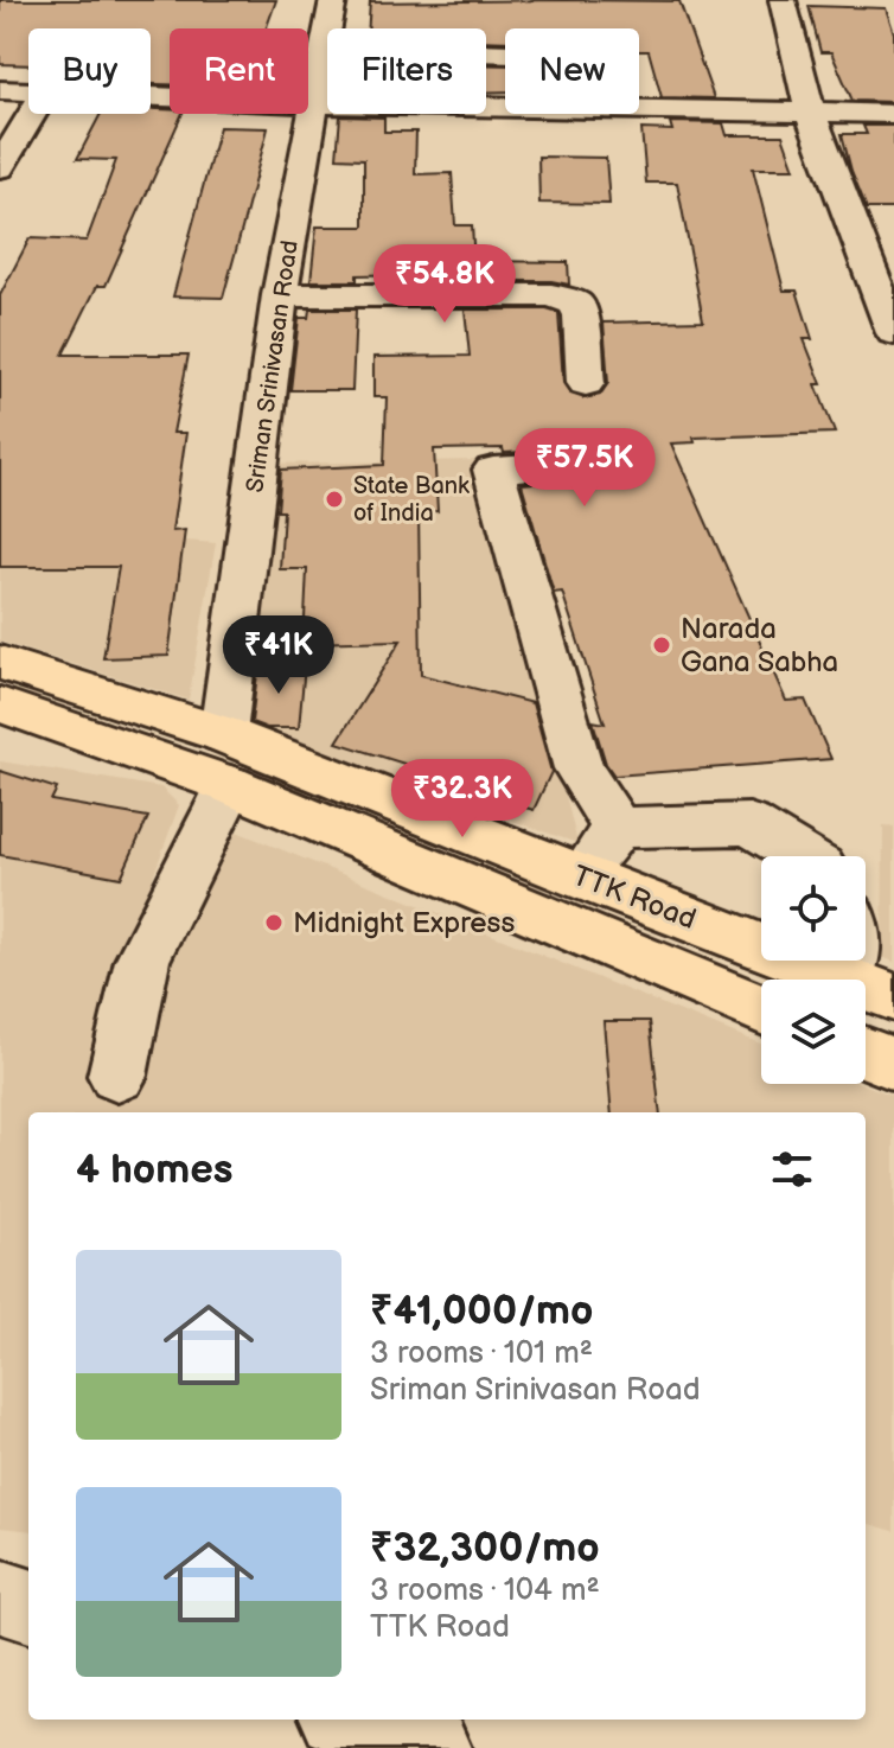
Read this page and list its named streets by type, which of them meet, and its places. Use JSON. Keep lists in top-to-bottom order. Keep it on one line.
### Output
{"streets":{"main road":["TTK Road"],"street":["Sriman Srinivasan Road"]},"crossings":[["Sriman Srinivasan Road","TTK Road"]],"places":["State Bank of India","Narada Gana Sabha","Midnight Express"],"page":{"chip":["Buy","Rent","Filters","New"],"price":["₹54.8K","₹57.5K","₹41K","₹32.3K"],"heading":"4 homes","list":[{"name":"₹41,000/mo","note":"3 rooms · 101 m² · Sriman Srinivasan Road"},{"name":"₹32,300/mo","note":"3 rooms · 104 m² · TTK Road"}]}}
